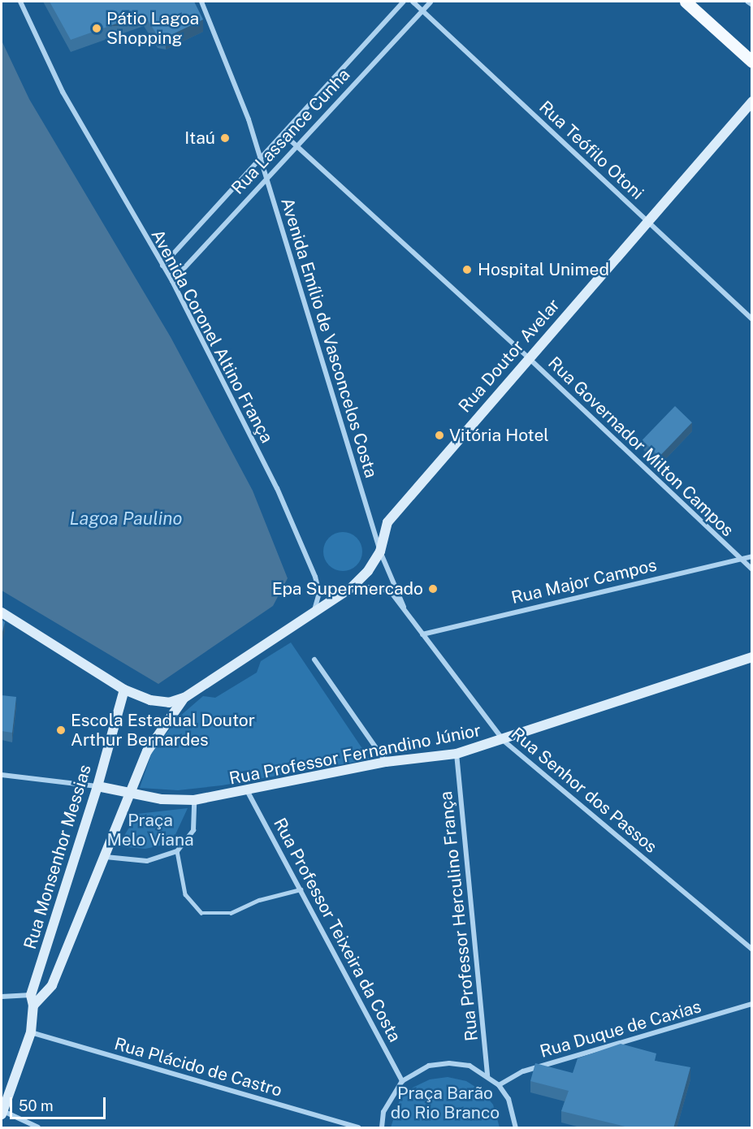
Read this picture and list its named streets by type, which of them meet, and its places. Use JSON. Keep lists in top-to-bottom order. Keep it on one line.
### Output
{"streets":{"main road":["Rua Doutor Avelar","Rua Professor Fernandino Júnior","Rua Monsenhor Messias"],"street":["Rua Lassance Cunha","Rua Teófilo Otoni","Avenida Coronel Altino França","Avenida Emílio de Vasconcelos Costa","Rua Governador Milton Campos","Rua Major Campos","Rua Senhor dos Passos","Rua Professor Herculino França","Rua Professor Teixeira da Costa","Rua Duque de Caxias","Rua Plácido de Castro"]},"crossings":[["Rua Lassance Cunha","Rua Teófilo Otoni"],["Rua Lassance Cunha","Avenida Coronel Altino França"],["Rua Lassance Cunha","Avenida Emílio de Vasconcelos Costa"],["Rua Lassance Cunha","Rua Governador Milton Campos"],["Rua Teófilo Otoni","Rua Doutor Avelar"],["Avenida Emílio de Vasconcelos Costa","Rua Doutor Avelar"],["Avenida Emílio de Vasconcelos Costa","Rua Senhor dos Passos"],["Rua Doutor Avelar","Rua Governador Milton Campos"],["Rua Doutor Avelar","Rua Senhor dos Passos"],["Rua Governador Milton Campos","Rua Major Campos"],["Rua Major Campos","Rua Senhor dos Passos"],["Rua Professor Fernandino Júnior","Rua Senhor dos Passos"],["Rua Professor Fernandino Júnior","Rua Monsenhor Messias"],["Rua Professor Fernandino Júnior","Rua Professor Herculino França"],["Rua Professor Fernandino Júnior","Rua Professor Teixeira da Costa"]],"water":["Lagoa Paulino"],"parks":["Praça Melo Viana","Praça Barão do Rio Branco"],"places":["Pátio Lagoa Shopping","Itaú","Hospital Unimed","Vitória Hotel","Epa Supermercado","Escola Estadual Doutor Arthur Bernardes"],"scale_bar":"50 m"}
